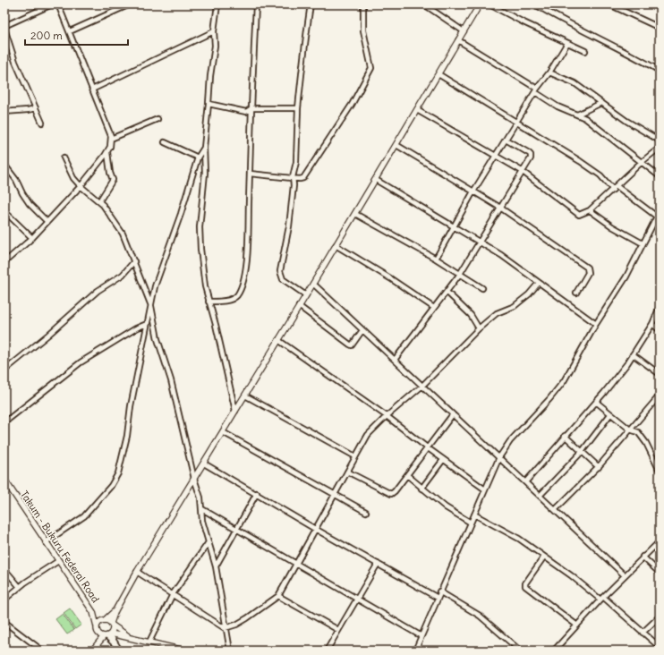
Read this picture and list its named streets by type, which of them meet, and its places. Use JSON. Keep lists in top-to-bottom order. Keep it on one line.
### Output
{"streets":{"main road":["Takum - Bukuru Federal Road"]},"scale_bar":"200 m"}
